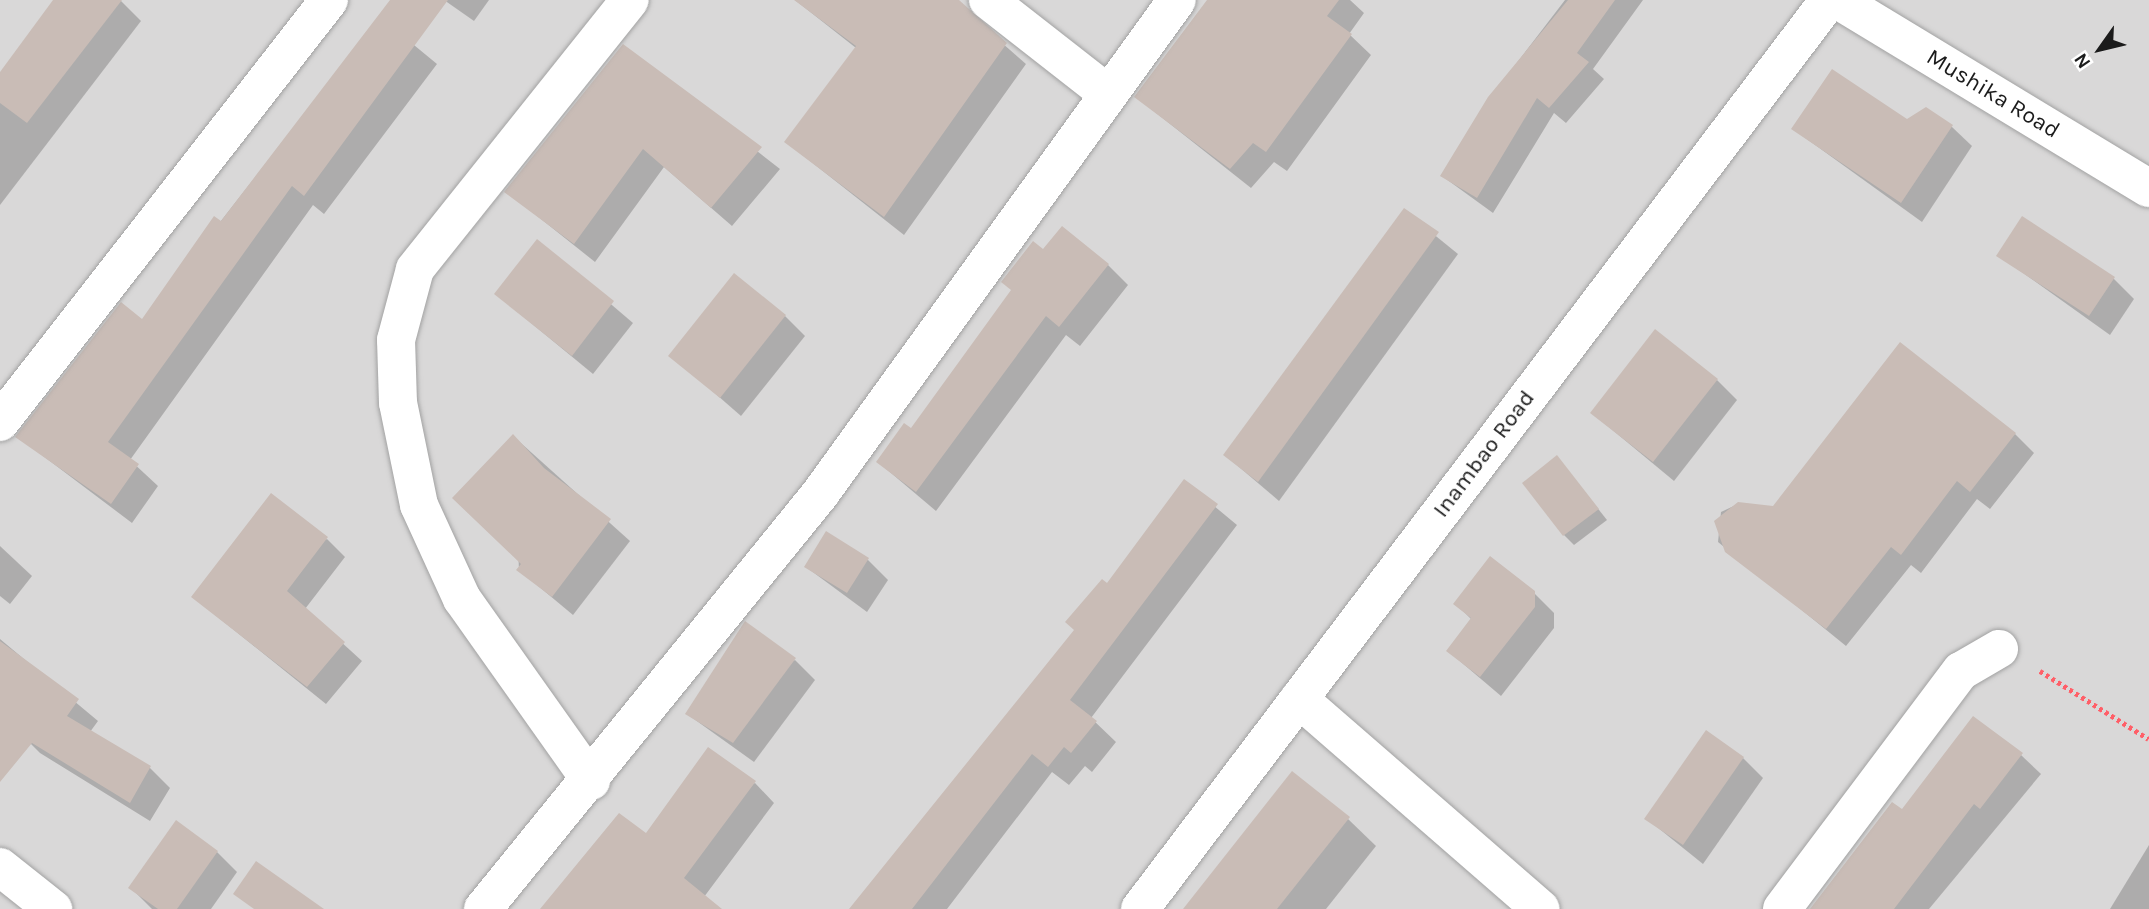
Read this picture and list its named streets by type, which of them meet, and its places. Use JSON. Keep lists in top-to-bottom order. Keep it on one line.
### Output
{"streets":{"street":["Mushika Road","Inambao Road"]},"north":"bottom left"}
